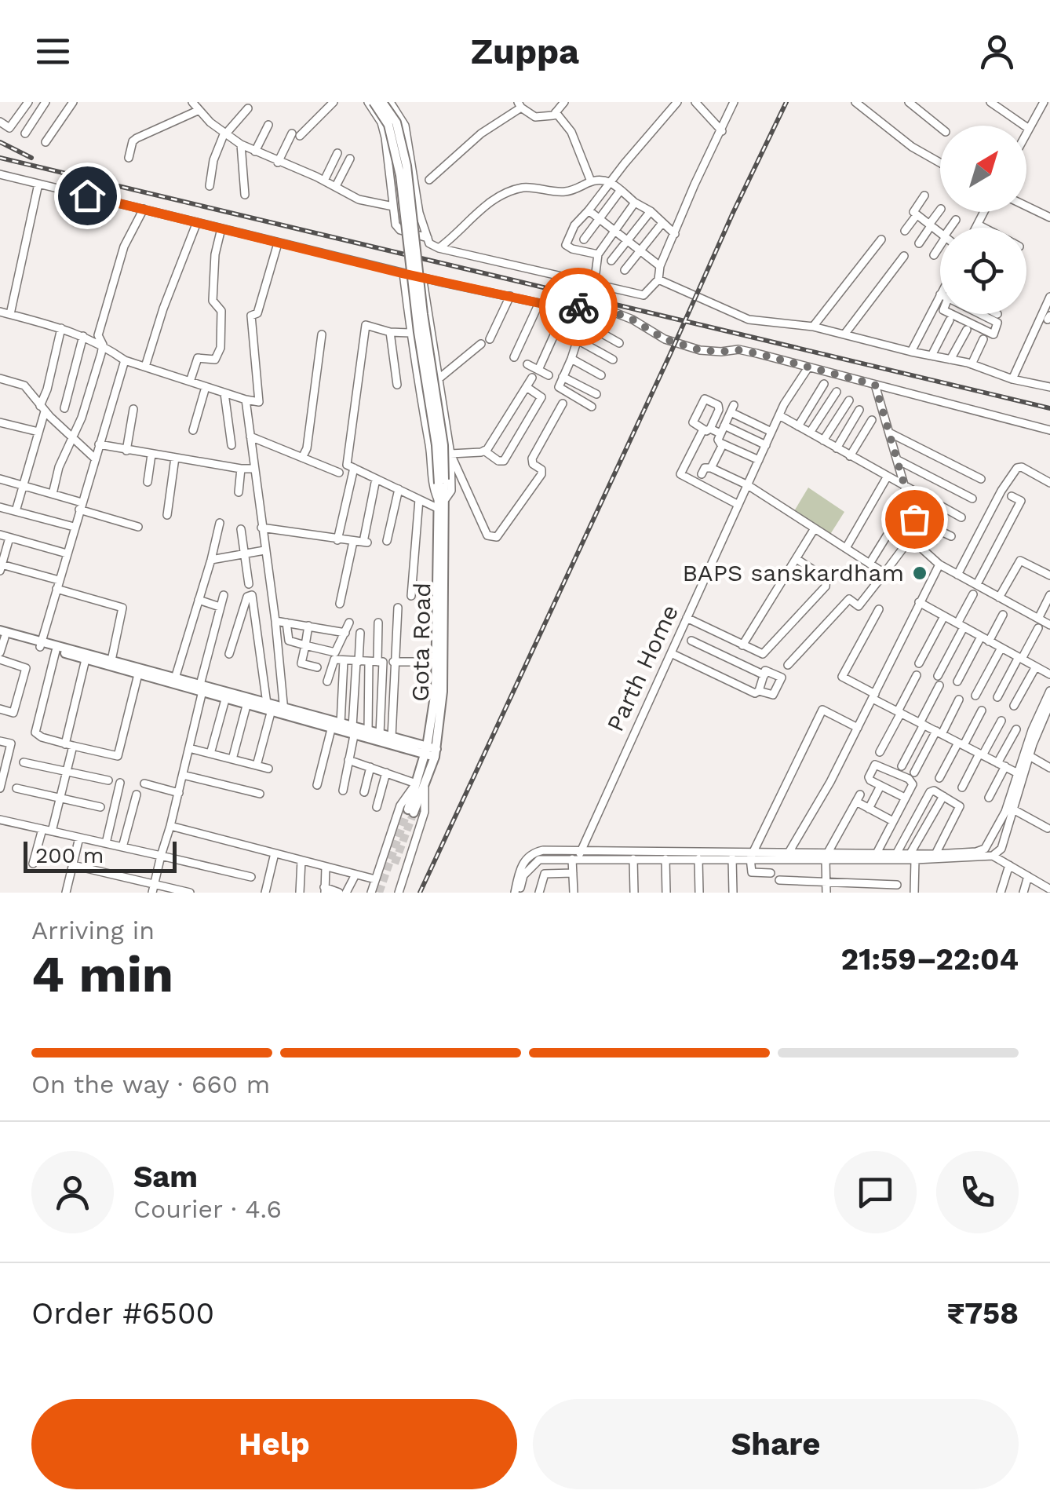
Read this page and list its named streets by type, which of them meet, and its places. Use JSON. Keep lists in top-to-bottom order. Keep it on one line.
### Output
{"streets":{"main road":["Gota Road"],"street":["Parth Home"]},"places":["BAPS sanskardham"],"scale_bar":"200 m","north":"top right","page":{"header":"Zuppa","scale":"200 m","heading":["4 min","Arriving in","21:59–22:04"],"panel":["Sam","Courier · 4.6","Order #6500","₹758"],"bar":"On the way · 660 m","buttons":["Help","Share"]}}
